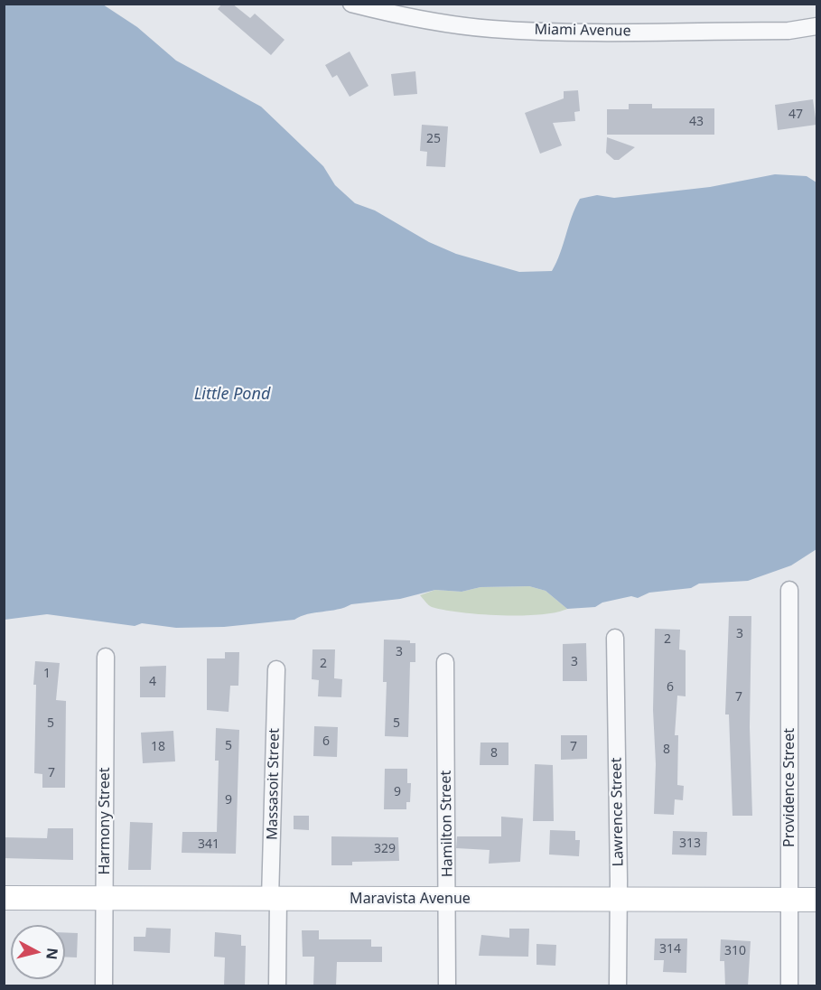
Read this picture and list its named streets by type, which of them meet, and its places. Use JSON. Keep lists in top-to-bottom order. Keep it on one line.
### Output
{"streets":{"main road":["Maravista Avenue"],"street":["Miami Avenue","Massasoit Street","Providence Street","Lawrence Street","Harmony Street","Hamilton Street"]},"crossings":[["Massasoit Street","Maravista Avenue"],["Providence Street","Maravista Avenue"],["Lawrence Street","Maravista Avenue"],["Harmony Street","Maravista Avenue"],["Hamilton Street","Maravista Avenue"]],"water":["Little Pond"],"house_numbers":["47","43","25","3","2","3","3","2","1","4","6","7","5","5","6","5","18","7","8","8","7","9","9","313","341","329","314","310"],"north":"right"}
